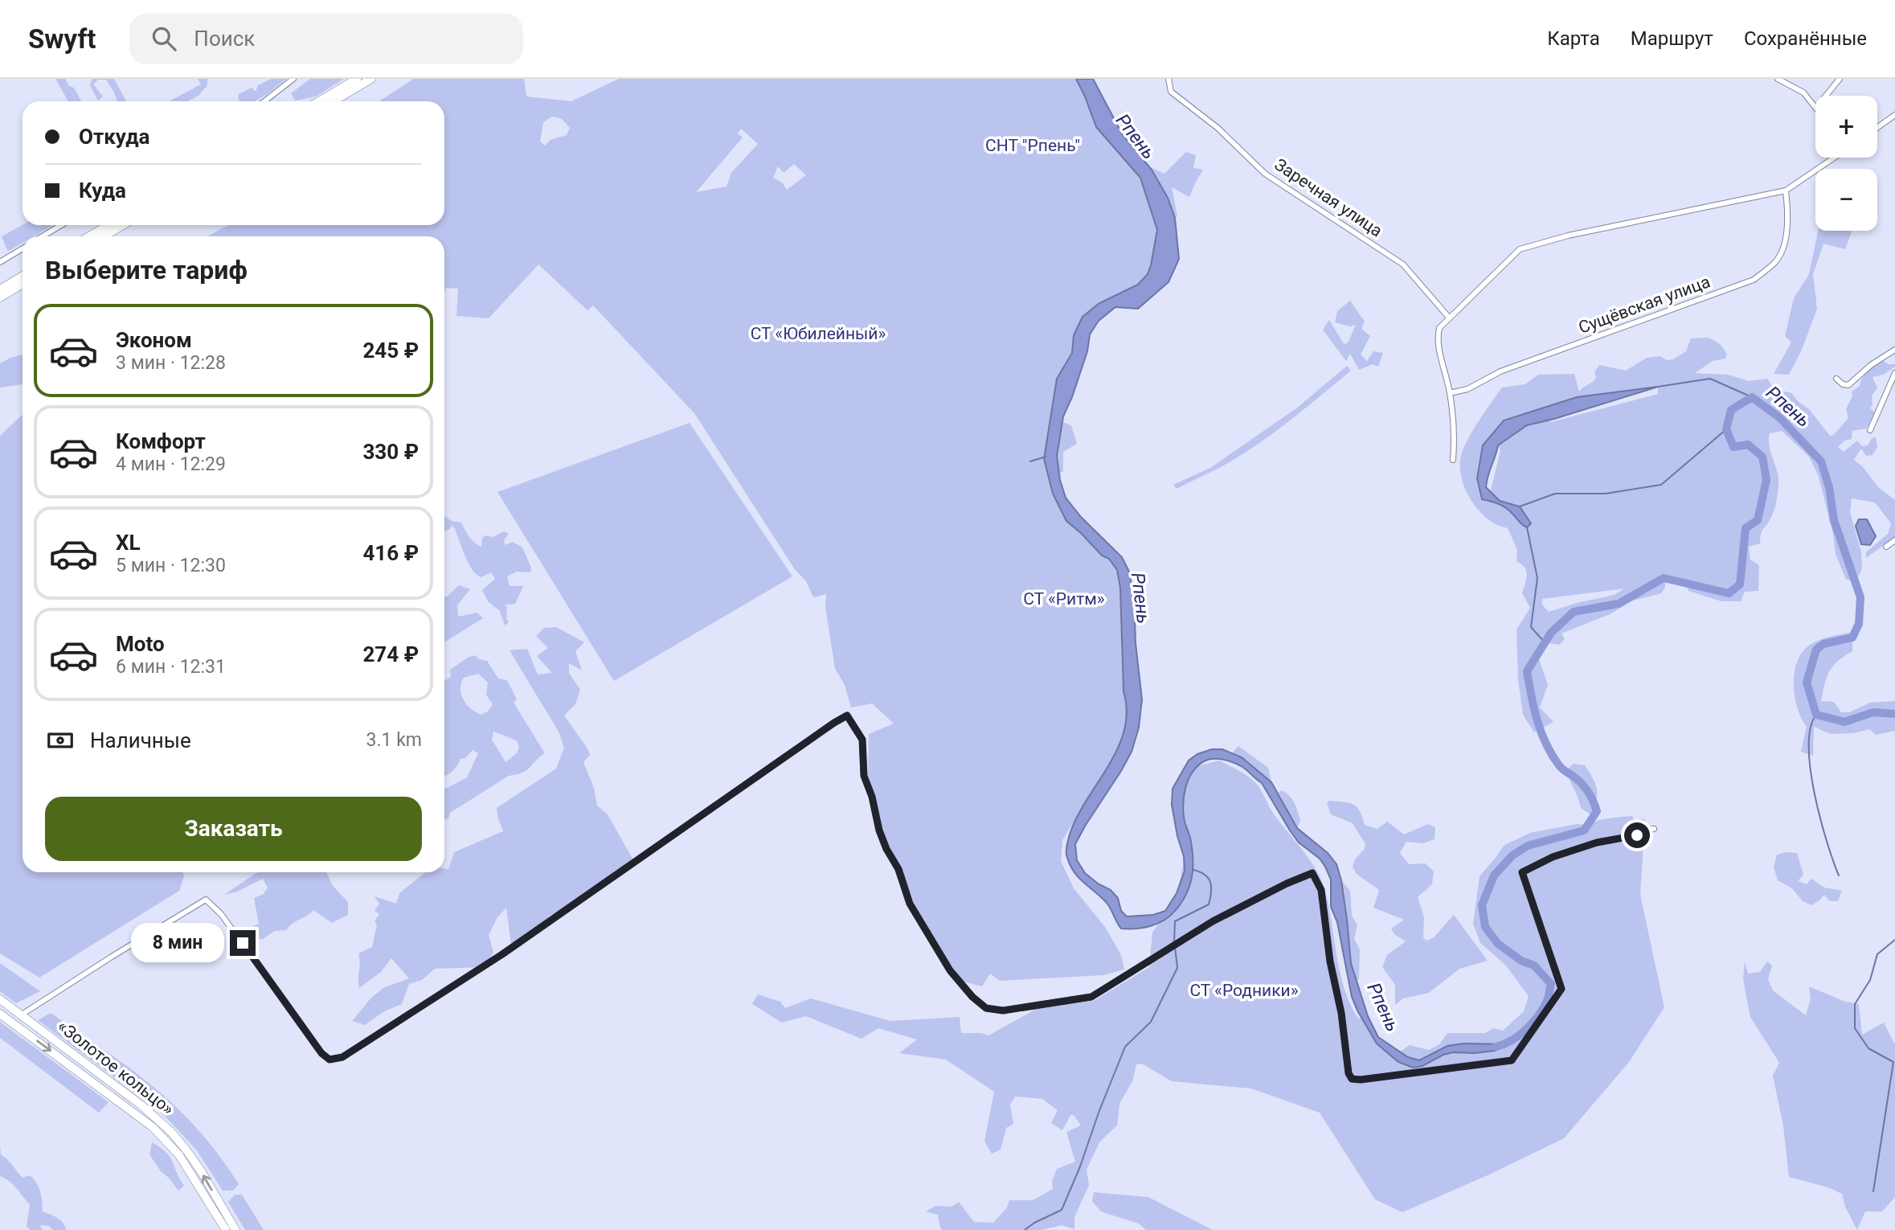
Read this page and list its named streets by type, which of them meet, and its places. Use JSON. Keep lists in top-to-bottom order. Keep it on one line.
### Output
{"streets":{"highway":["«Золотое кольцо»"],"street":["Заречная улица","Сущёвская улица"]},"water":["Рпень"],"parks":["СНТ \"Рпень\"","СТ «Юбилейный»","СТ «Ритм»","СТ «Родники»"],"page":{"header":"Swyft","search":"Поиск","nav":["Карта","Маршрут","Сохранённые"],"map_buttons":["+","−"],"banner":["Откуда","Куда"],"heading":"Выберите тариф","list":[{"name":"Эконом","note":"3 мин · 12:28","value":"245 ₽"},{"name":"Комфорт","note":"4 мин · 12:29","value":"330 ₽"},{"name":"XL","note":"5 мин · 12:30","value":"416 ₽"},{"name":"Moto","note":"6 мин · 12:31","value":"274 ₽"}],"pay":["Наличные","3.1 km"],"buttons":"Заказать","bubble":"8 мин"}}
